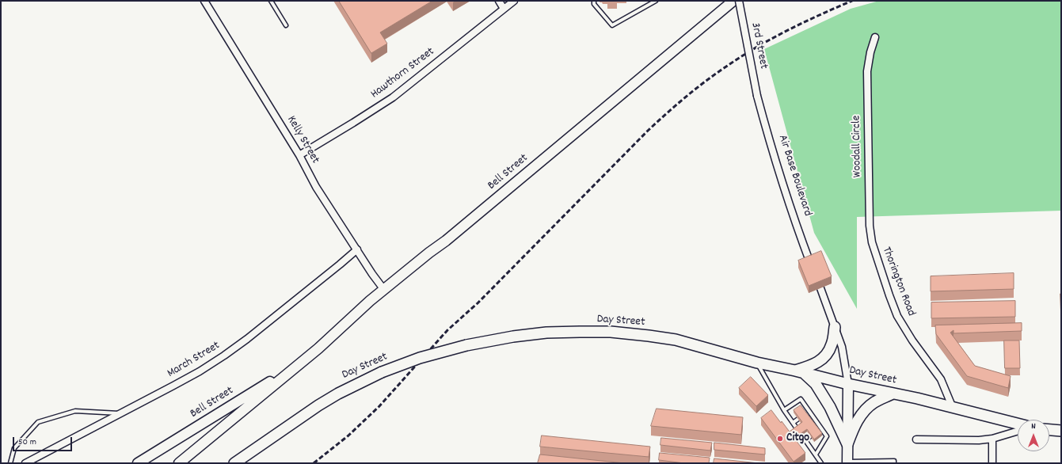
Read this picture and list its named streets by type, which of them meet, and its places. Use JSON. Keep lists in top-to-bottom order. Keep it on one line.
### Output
{"streets":{"main road":["Bell Street","Day Street"],"street":["3rd Street","Hawthorn Street","Kelly Street","Woodall Circle","Air Base Boulevard","Thorington Road","March Street"]},"crossings":[["3rd Street","Air Base Boulevard"],["Hawthorn Street","Kelly Street"],["Kelly Street","Bell Street"],["Kelly Street","March Street"],["Woodall Circle","Thorington Road"],["Thorington Road","Day Street"]],"places":["Citgo"],"scale_bar":"50 m","north":"top"}
